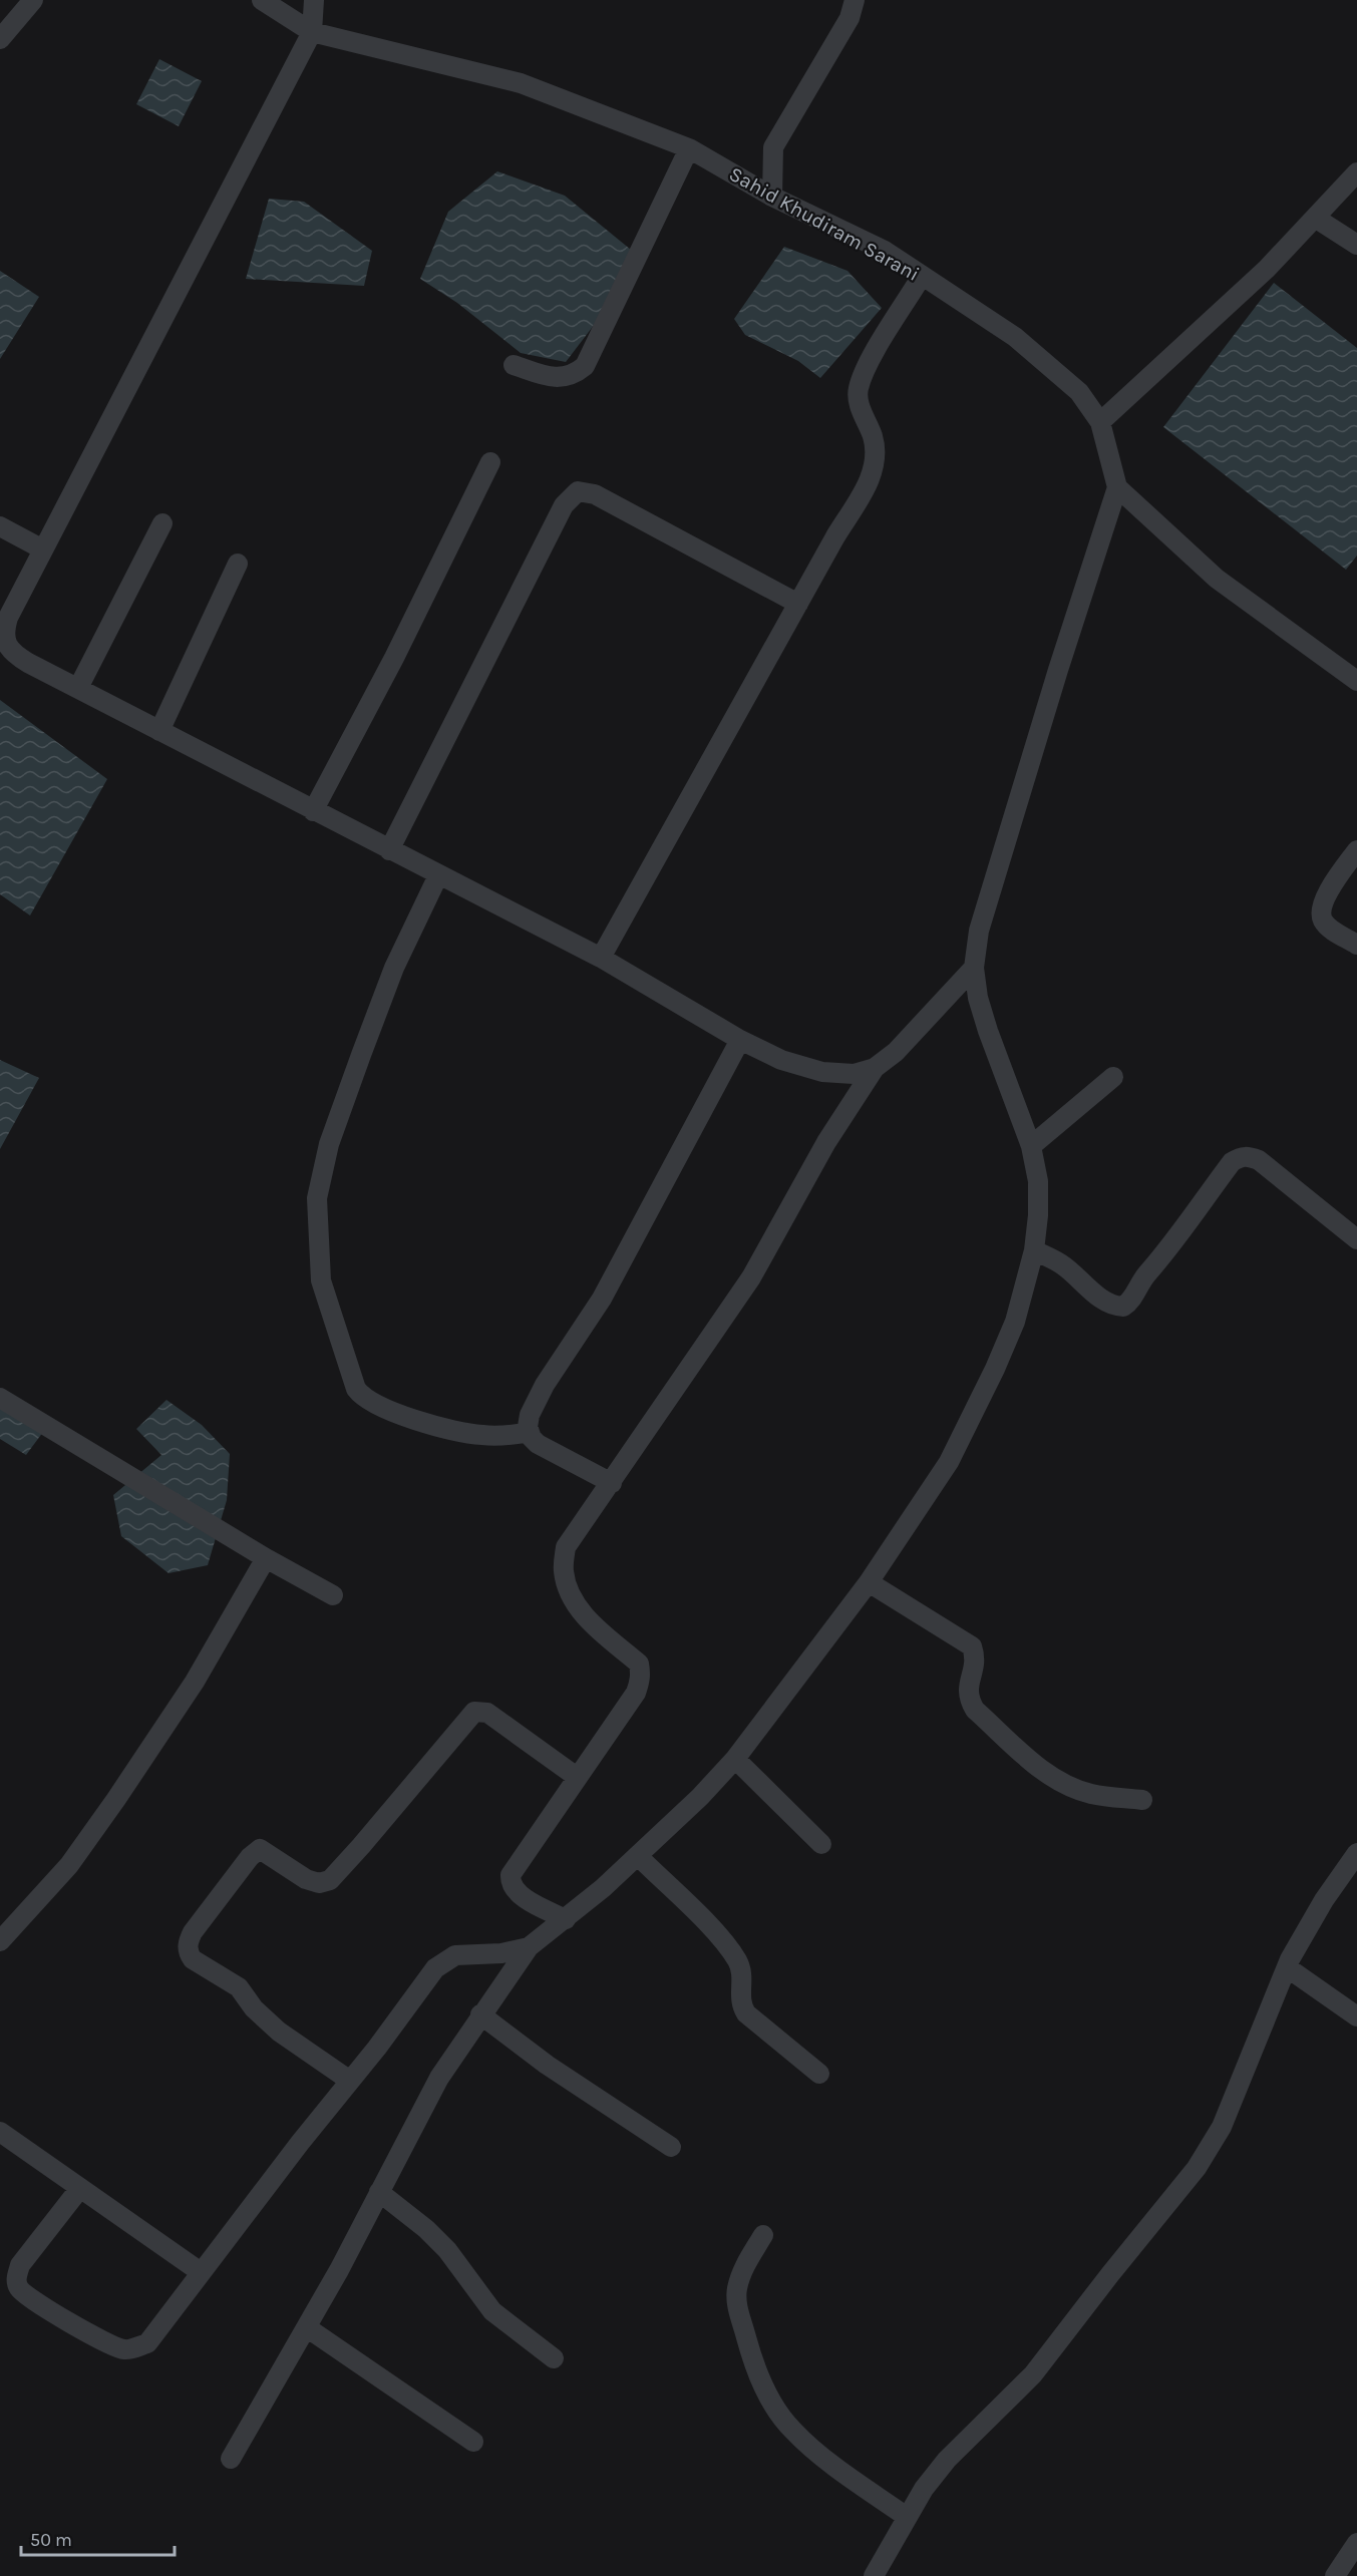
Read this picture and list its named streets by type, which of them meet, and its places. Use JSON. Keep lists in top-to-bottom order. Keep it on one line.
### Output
{"streets":{"street":["Sahid Khudiram Sarani"]},"scale_bar":"50 m"}
